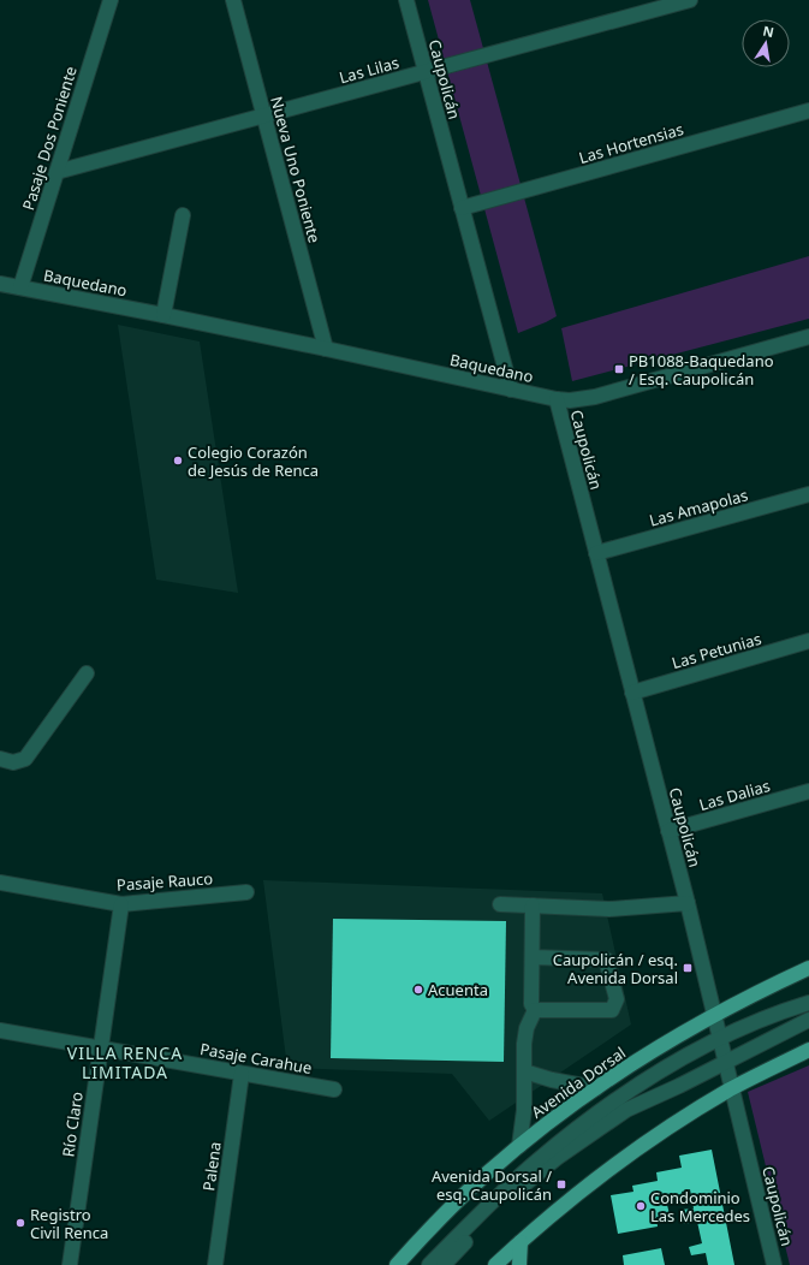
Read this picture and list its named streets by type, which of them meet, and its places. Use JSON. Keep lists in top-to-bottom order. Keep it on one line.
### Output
{"streets":{"main road":["Avenida Dorsal"],"street":["Las Lilas","Caupolicán","Pasaje Dos Poniente","Las Hortensias","Nueva Uno Poniente","Baquedano","Las Amapolas","Las Petunias","Las Dalias","Pasaje Rauco","Pasaje Carahue","Río Claro","Palena"]},"crossings":[["Las Lilas","Caupolicán"],["Las Lilas","Pasaje Dos Poniente"],["Las Lilas","Nueva Uno Poniente"],["Caupolicán","Las Hortensias"],["Caupolicán","Baquedano"],["Caupolicán","Las Amapolas"],["Caupolicán","Las Petunias"],["Caupolicán","Las Dalias"],["Caupolicán","Avenida Dorsal"],["Pasaje Dos Poniente","Baquedano"],["Nueva Uno Poniente","Baquedano"],["Pasaje Rauco","Río Claro"],["Pasaje Carahue","Río Claro"],["Pasaje Carahue","Palena"]],"districts":["VILLA RENCA LIMITADA"],"places":{"transit":["PB1088-Baquedano / Esq. Caupolicán","Caupolicán / esq. Avenida Dorsal","Avenida Dorsal / esq. Caupolicán"],"other":["Colegio Corazón de Jesús de Renca","Acuenta","Condominio Las Mercedes","Registro Civil Renca"]},"north":"top"}
